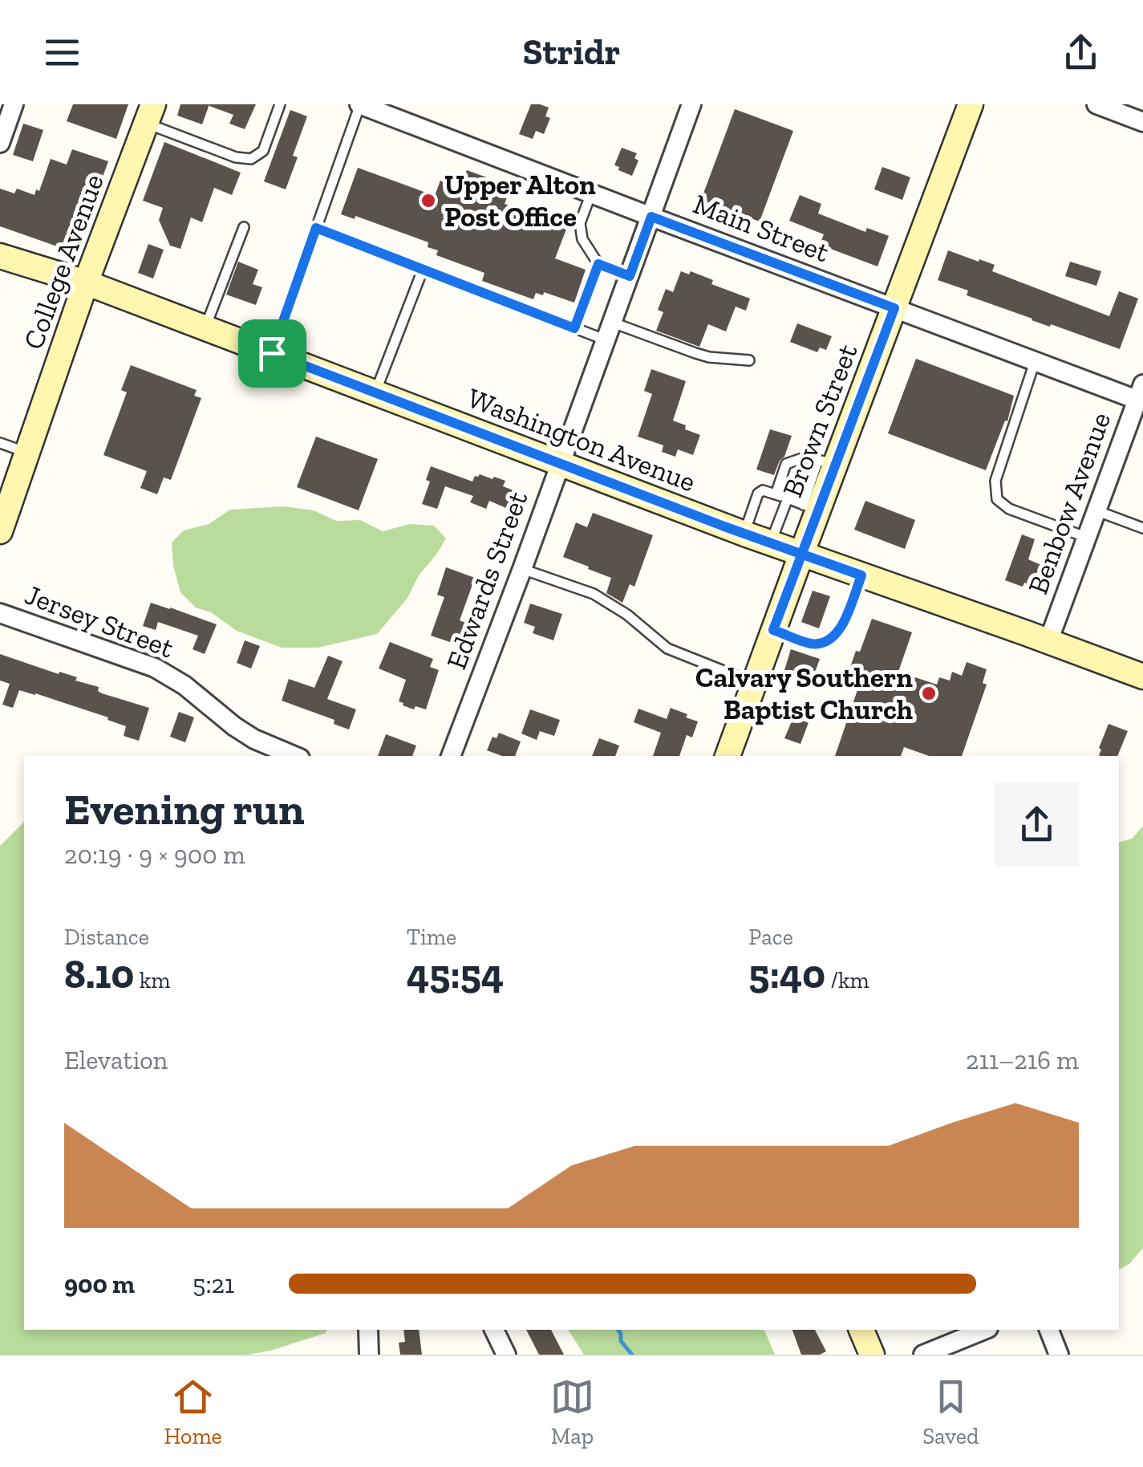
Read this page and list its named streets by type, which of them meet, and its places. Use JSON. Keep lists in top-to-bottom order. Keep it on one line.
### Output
{"streets":{"main road":["College Avenue","Brown Street","Washington Avenue"],"street":["Main Street","Benbow Avenue","Edwards Street","Jersey Street"]},"crossings":[["Main Street","Brown Street"],["Main Street","Benbow Avenue"],["Main Street","Edwards Street"],["College Avenue","Washington Avenue"],["Brown Street","Washington Avenue"],["Washington Avenue","Benbow Avenue"],["Washington Avenue","Edwards Street"]],"places":["Upper Alton Post Office","Calvary Southern Baptist Church"],"page":{"header":"Stridr","heading":["Evening run","20:19 · 9 × 900 m"],"stats":[["Distance","8.10 km"],["Time","45:54"],["Pace","5:40 /km"]],"chart":["Elevation","211–216 m"],"list":[{"name":"900 m","note":"5:21"}],"tabs":["Home","Map","Saved"]}}
